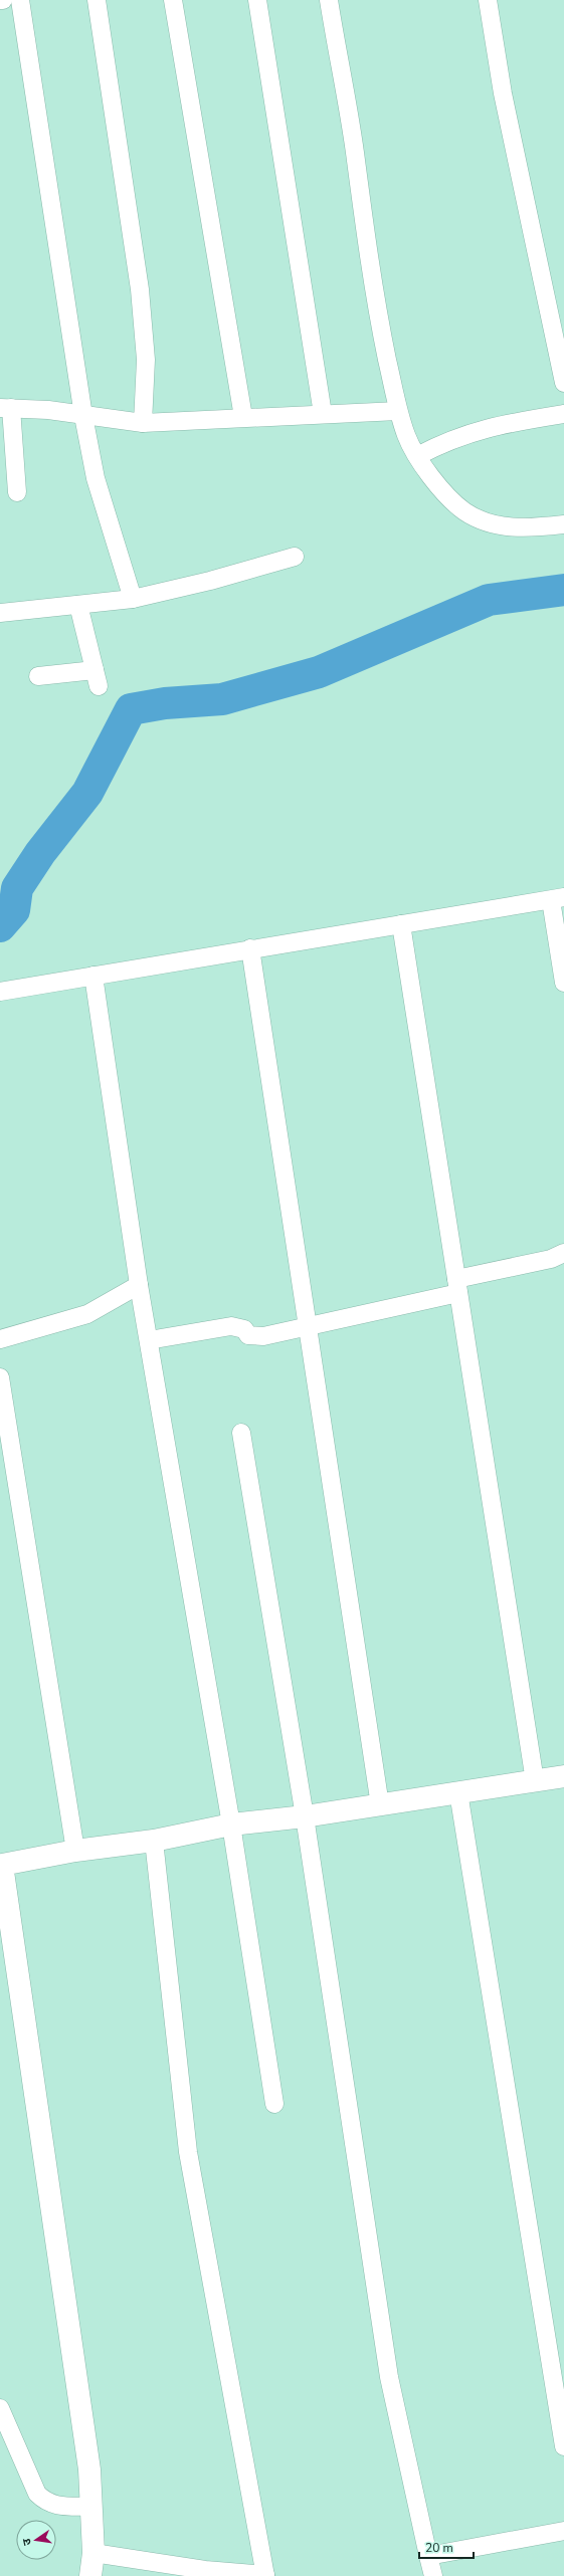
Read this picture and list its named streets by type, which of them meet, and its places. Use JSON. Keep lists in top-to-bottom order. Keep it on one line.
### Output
{"scale_bar":"20 m","north":"left"}
